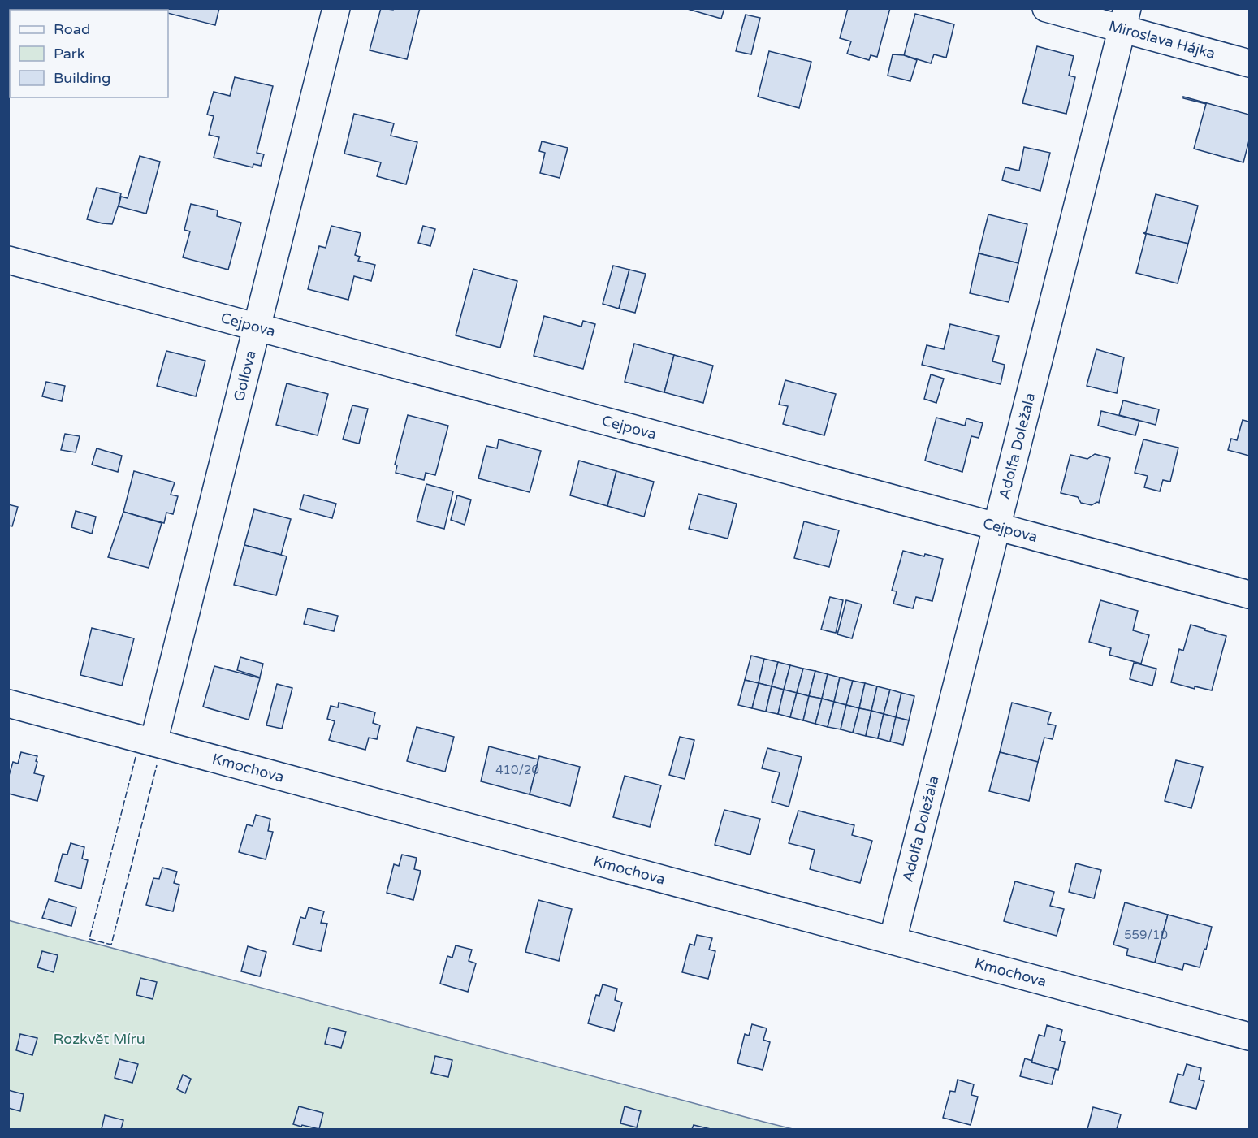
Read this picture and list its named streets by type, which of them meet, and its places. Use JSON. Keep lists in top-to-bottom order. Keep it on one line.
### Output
{"streets":{"street":["Miroslava Hájka","Cejpova","Gollova","Adolfa Doležala","Kmochova"]},"crossings":[["Miroslava Hájka","Adolfa Doležala"],["Cejpova","Gollova"],["Cejpova","Adolfa Doležala"],["Gollova","Kmochova"],["Adolfa Doležala","Kmochova"]],"parks":["Rozkvět Míru"],"house_numbers":["410/20","559/10"],"legend":["Road","Park","Building"]}
